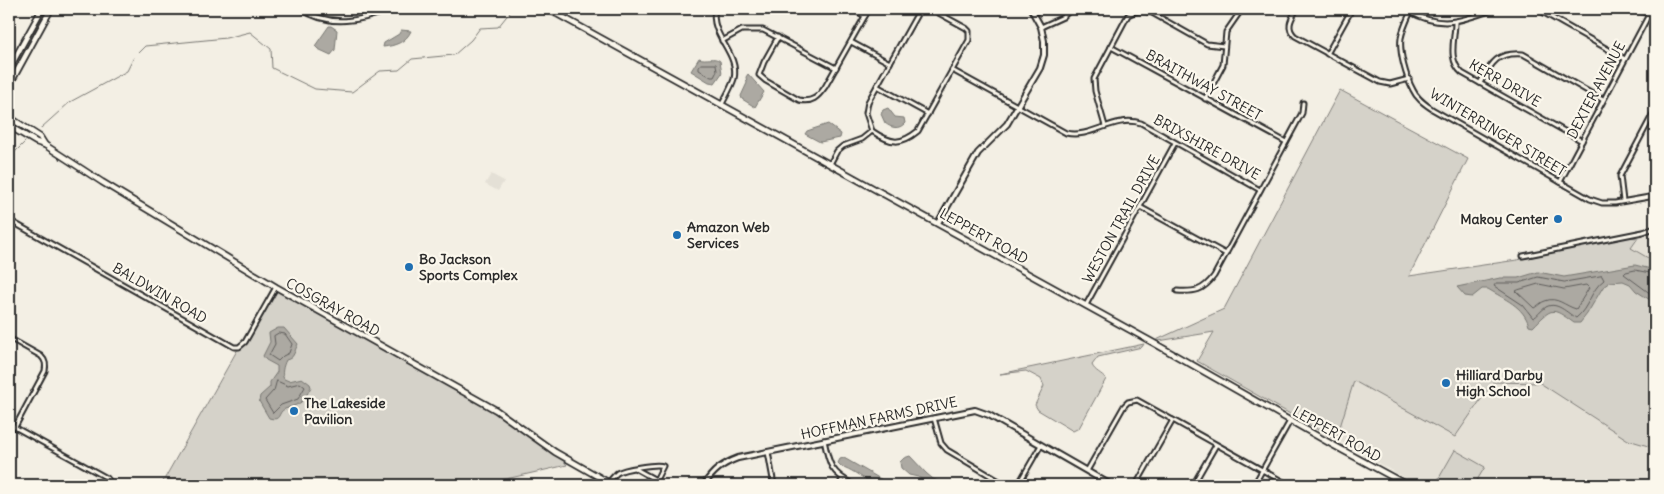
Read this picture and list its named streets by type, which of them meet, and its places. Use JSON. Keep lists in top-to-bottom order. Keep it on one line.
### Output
{"streets":{"main road":["LEPPERT ROAD","COSGRAY ROAD"],"street":["KERR DRIVE","BRAITHWAY STREET","DEXTER AVENUE","WINTERRINGER STREET","BRIXSHIRE DRIVE","WESTON TRAIL DRIVE","BALDWIN ROAD","HOFFMAN FARMS DRIVE"]},"crossings":[["KERR DRIVE","DEXTER AVENUE"],["DEXTER AVENUE","WINTERRINGER STREET"],["BRIXSHIRE DRIVE","WESTON TRAIL DRIVE"],["WESTON TRAIL DRIVE","LEPPERT ROAD"],["BALDWIN ROAD","COSGRAY ROAD"]],"places":["Makoy Center","Amazon Web Services","Bo Jackson Sports Complex","Hilliard Darby High School","The Lakeside Pavilion"]}
